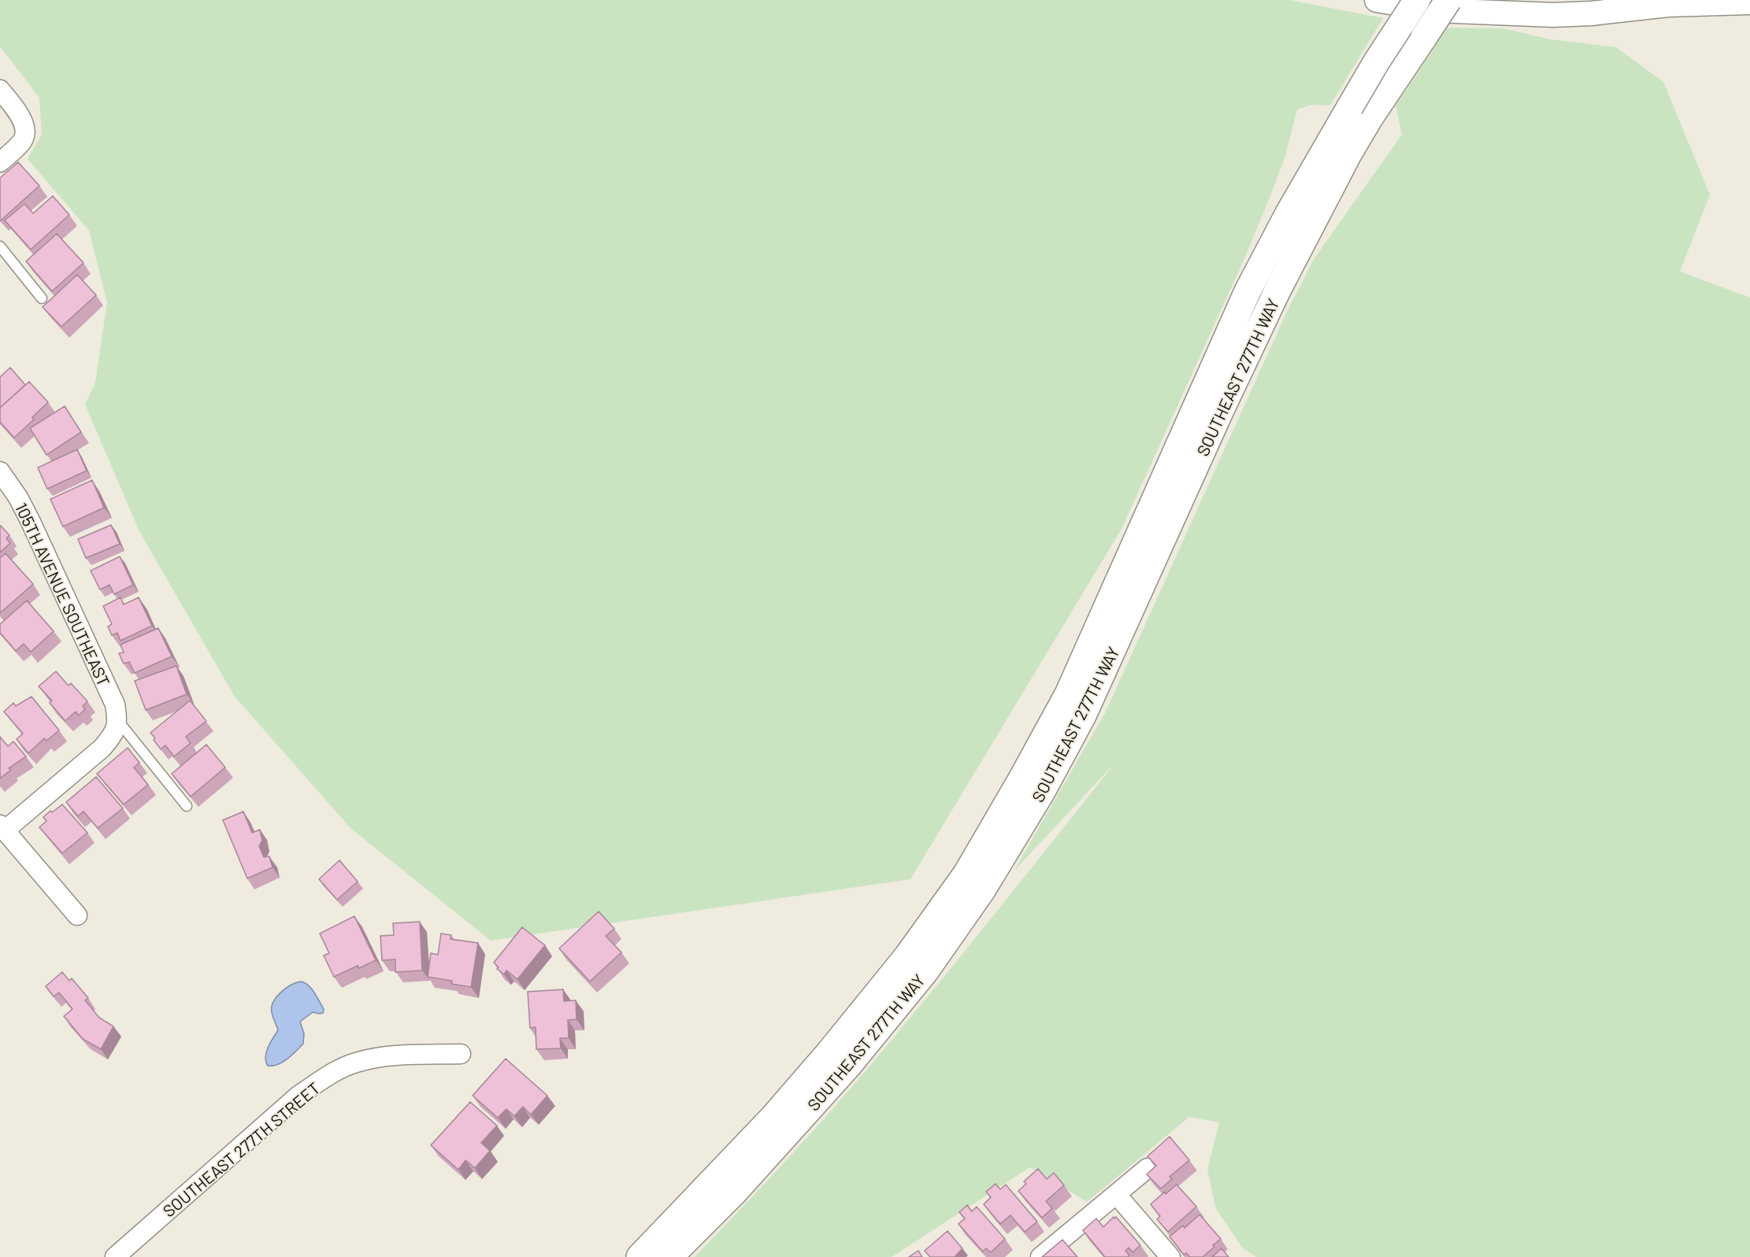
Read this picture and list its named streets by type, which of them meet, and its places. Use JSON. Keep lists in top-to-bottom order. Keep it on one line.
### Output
{"streets":{"main road":["SOUTHEAST 277TH WAY"],"street":["105TH AVENUE SOUTHEAST","SOUTHEAST 277TH STREET"]}}
